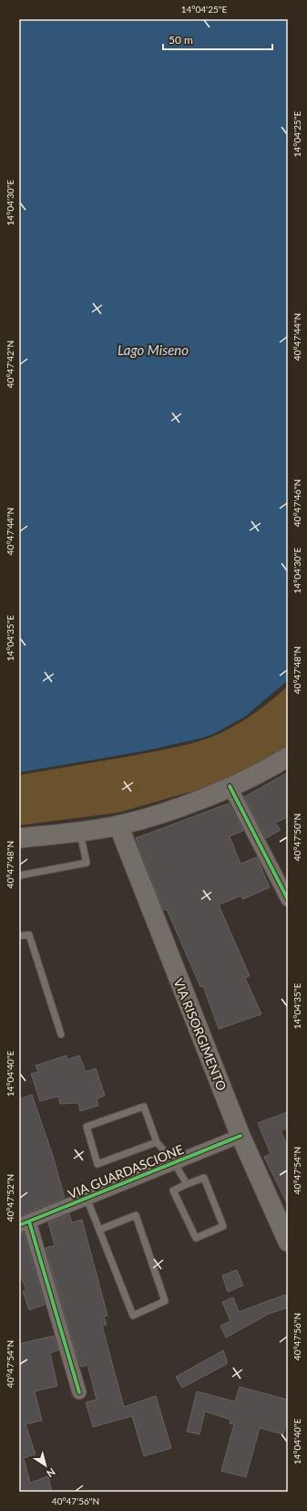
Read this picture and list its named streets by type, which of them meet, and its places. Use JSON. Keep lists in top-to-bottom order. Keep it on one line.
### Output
{"streets":{"main road":["VIA RISORGIMENTO"],"street":["VIA GUARDASCIONE"]},"crossings":[["VIA RISORGIMENTO","VIA GUARDASCIONE"]],"water":["Lago Miseno"],"scale_bar":"50 m","north":"bottom right","coordinates":["14°04'25\"E","14°04'30\"E","40°47'44\"N","40°47'42\"N","40°47'46\"N","14°04'35\"E","40°47'48\"N","40°47'50\"N","14°04'40\"E","40°47'54\"N","40°47'52\"N","40°47'56\"N"]}
